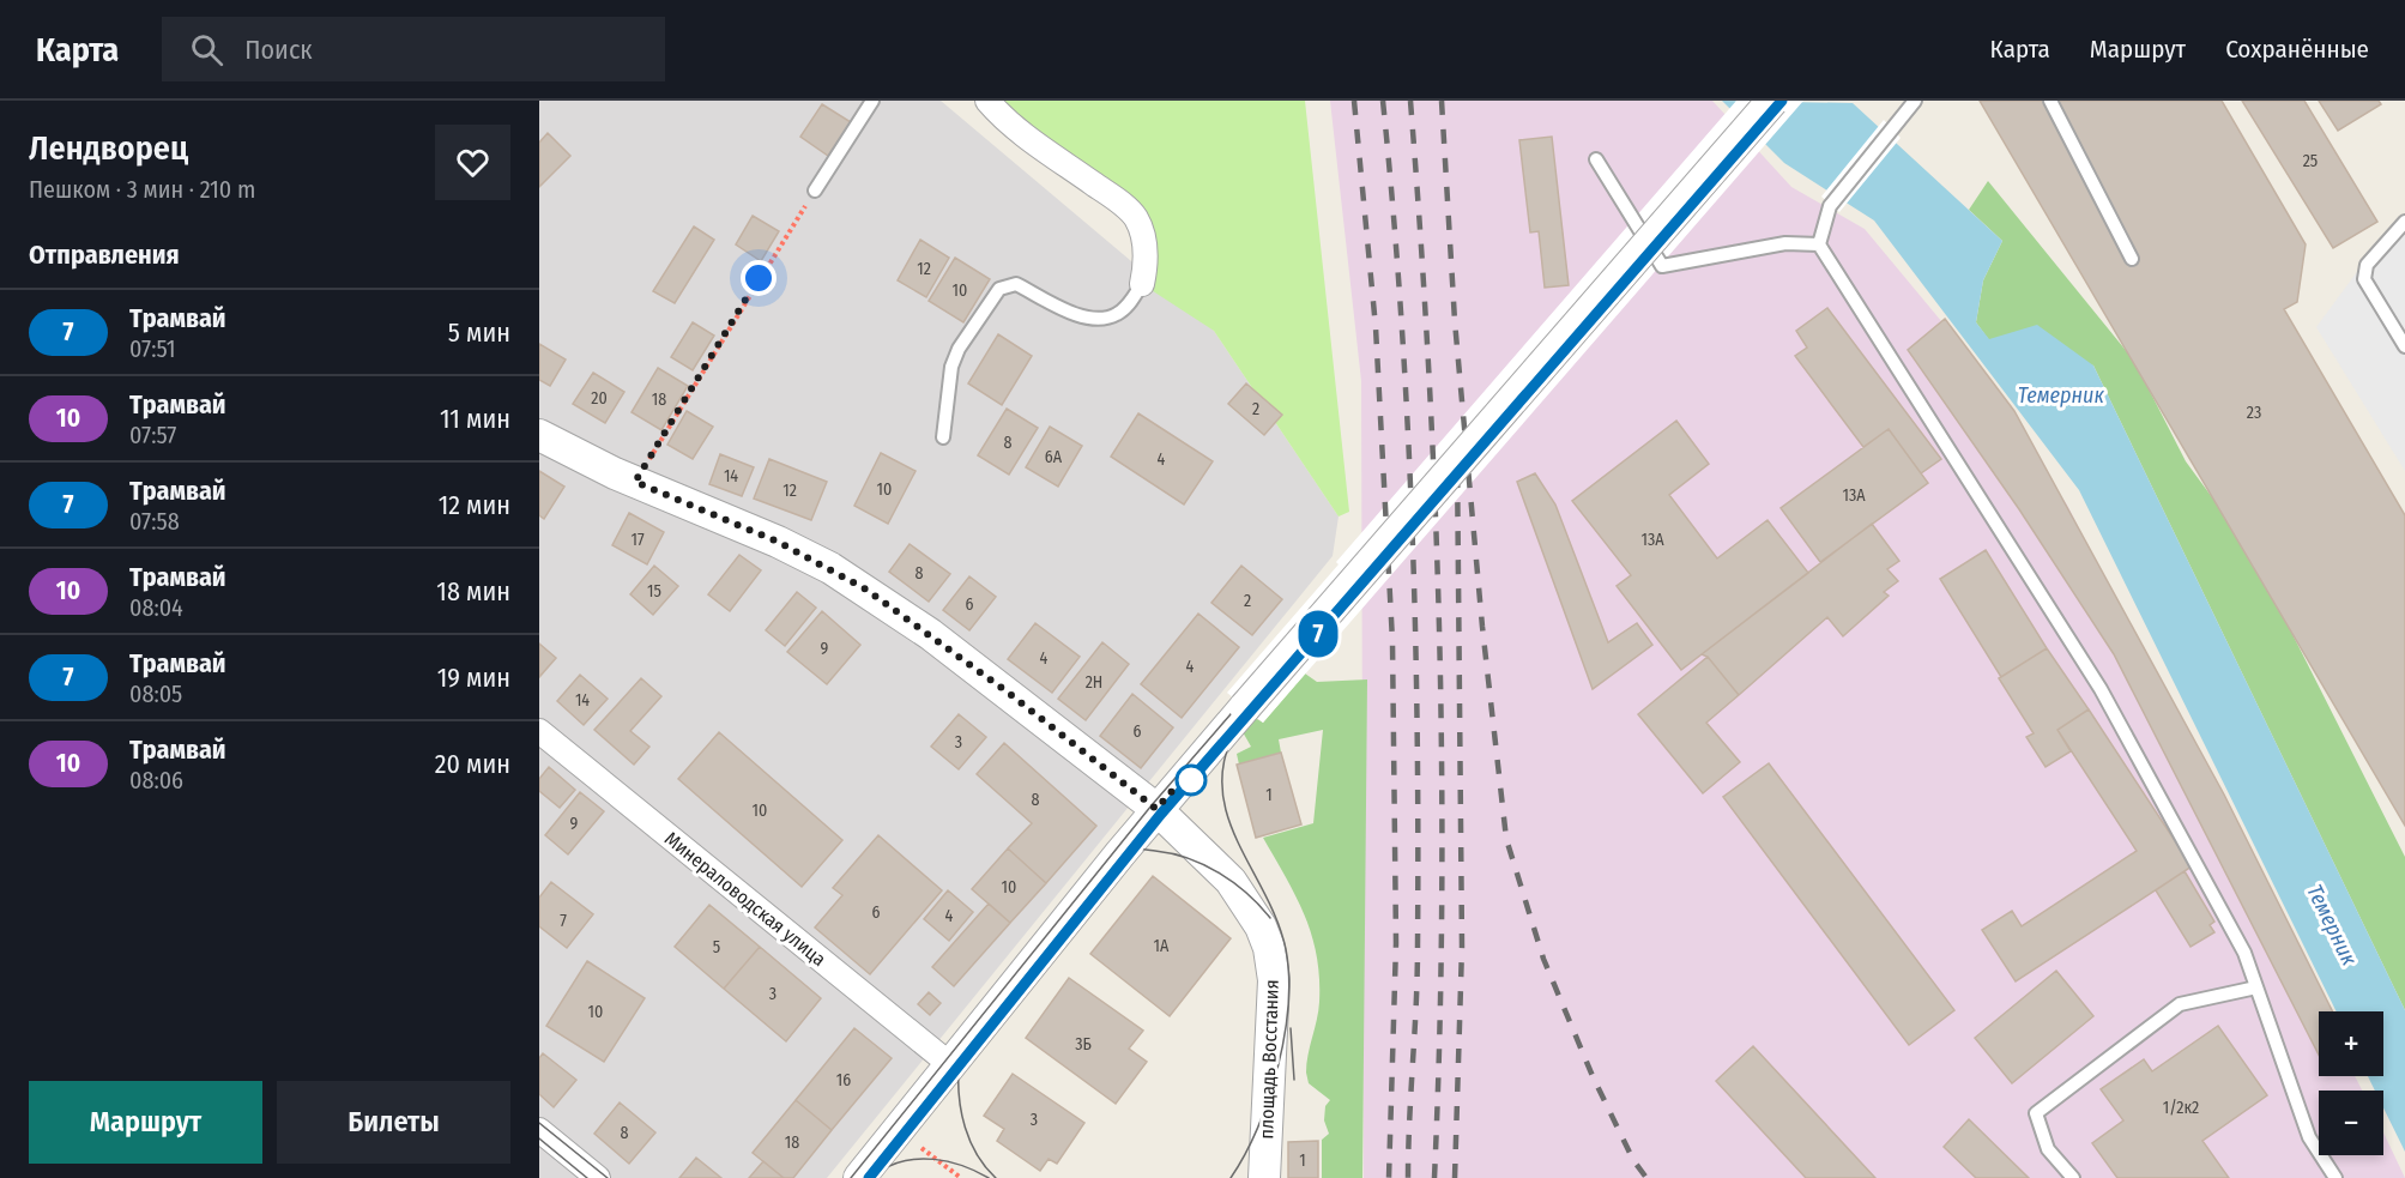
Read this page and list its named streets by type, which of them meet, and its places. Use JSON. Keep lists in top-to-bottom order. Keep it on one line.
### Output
{"streets":{"street":["Минераловодская улица","площадь Восстания"]},"water":["Темерник"],"lines":["tram line 7"],"house_numbers":["25","12","10","20","18","2","23","8","6А","4","14","10","12","13А","17","13А","8","15","2","6","9","4","4","2Н","14","6","3","1","8","10","9","10","6","4","7","1А","5","3","10","3Б","16","1/2к2","3","8","18","1"],"page":{"header":"Карта","search":"Поиск","nav":["Карта","Маршрут","Сохранённые"],"heading":[["Лендворец","Пешком · 3 мин · 210 m"],"Отправления"],"on_map":"7","list":[{"mark":"7","name":"Трамвай","note":"07:51","value":"5 мин"},{"mark":"10","name":"Трамвай","note":"07:57","value":"11 мин"},{"mark":"7","name":"Трамвай","note":"07:58","value":"12 мин"},{"mark":"10","name":"Трамвай","note":"08:04","value":"18 мин"},{"mark":"7","name":"Трамвай","note":"08:05","value":"19 мин"},{"mark":"10","name":"Трамвай","note":"08:06","value":"20 мин"}],"map_buttons":["+","−"],"buttons":["Маршрут","Билеты"]}}
